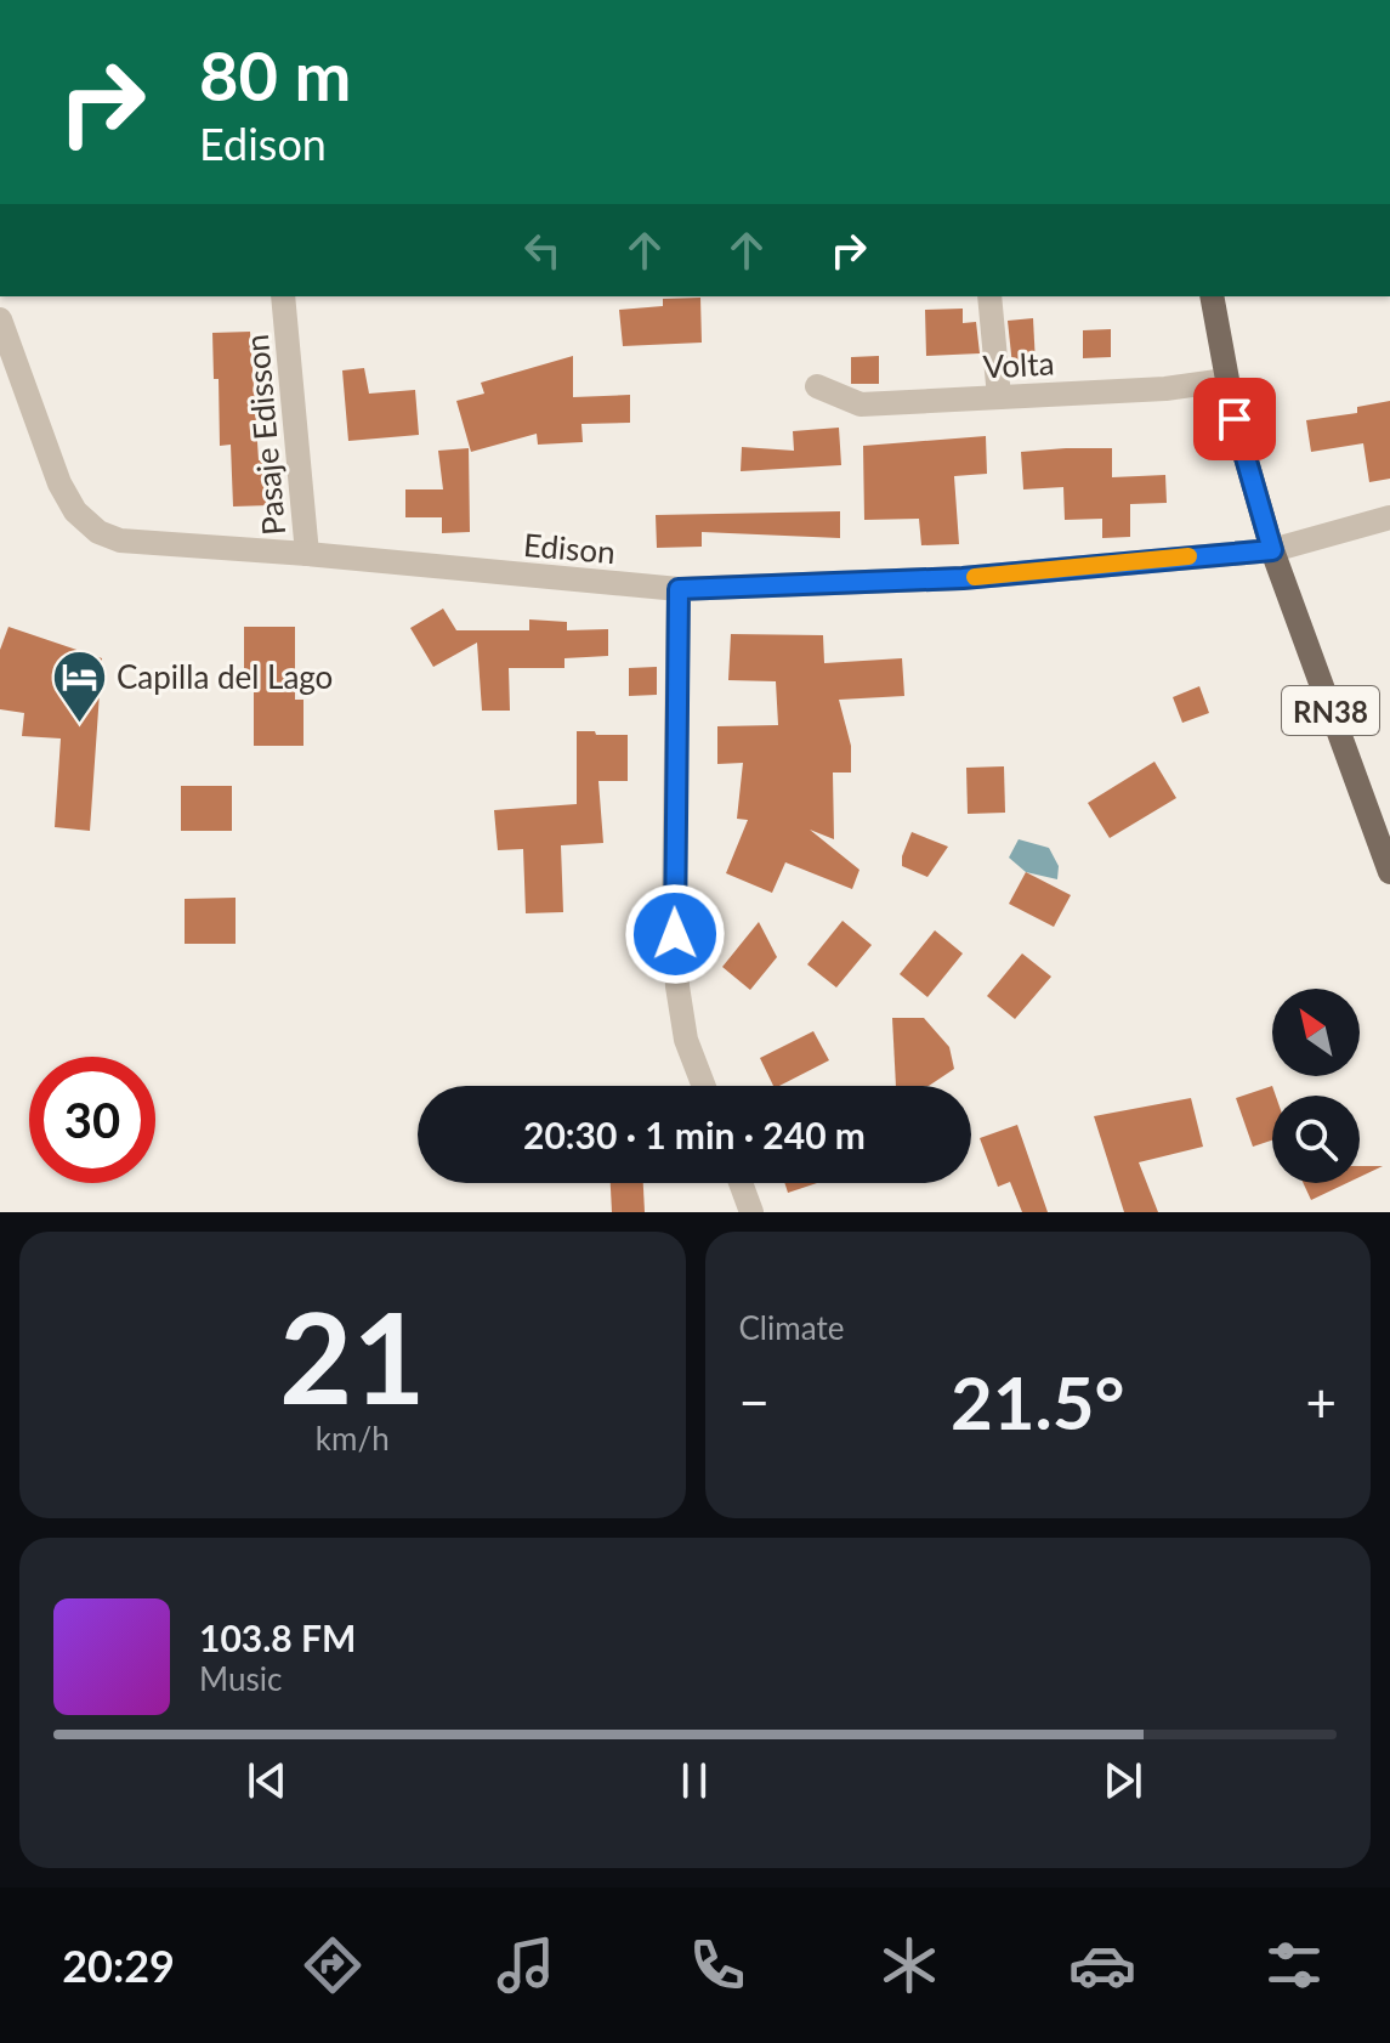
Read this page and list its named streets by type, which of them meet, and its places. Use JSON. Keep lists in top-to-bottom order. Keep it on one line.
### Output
{"streets":{"main road":["RN38"],"street":["Volta","Pasaje Edisson","Edison"]},"crossings":[["Volta","RN38"],["Pasaje Edisson","Edison"],["Edison","RN38"]],"places":{"hotel":["Capilla del Lago"]},"north":"top left","page":{"turn":["80 m","Edison"],"limit":"30","trip":"20:30 · 1 min · 240 m","tile":[["21","km/h"],"Climate"],"heat":["−","21.5°","+"],"song":["103.8 FM","Music"],"tabs":"20:29"}}
